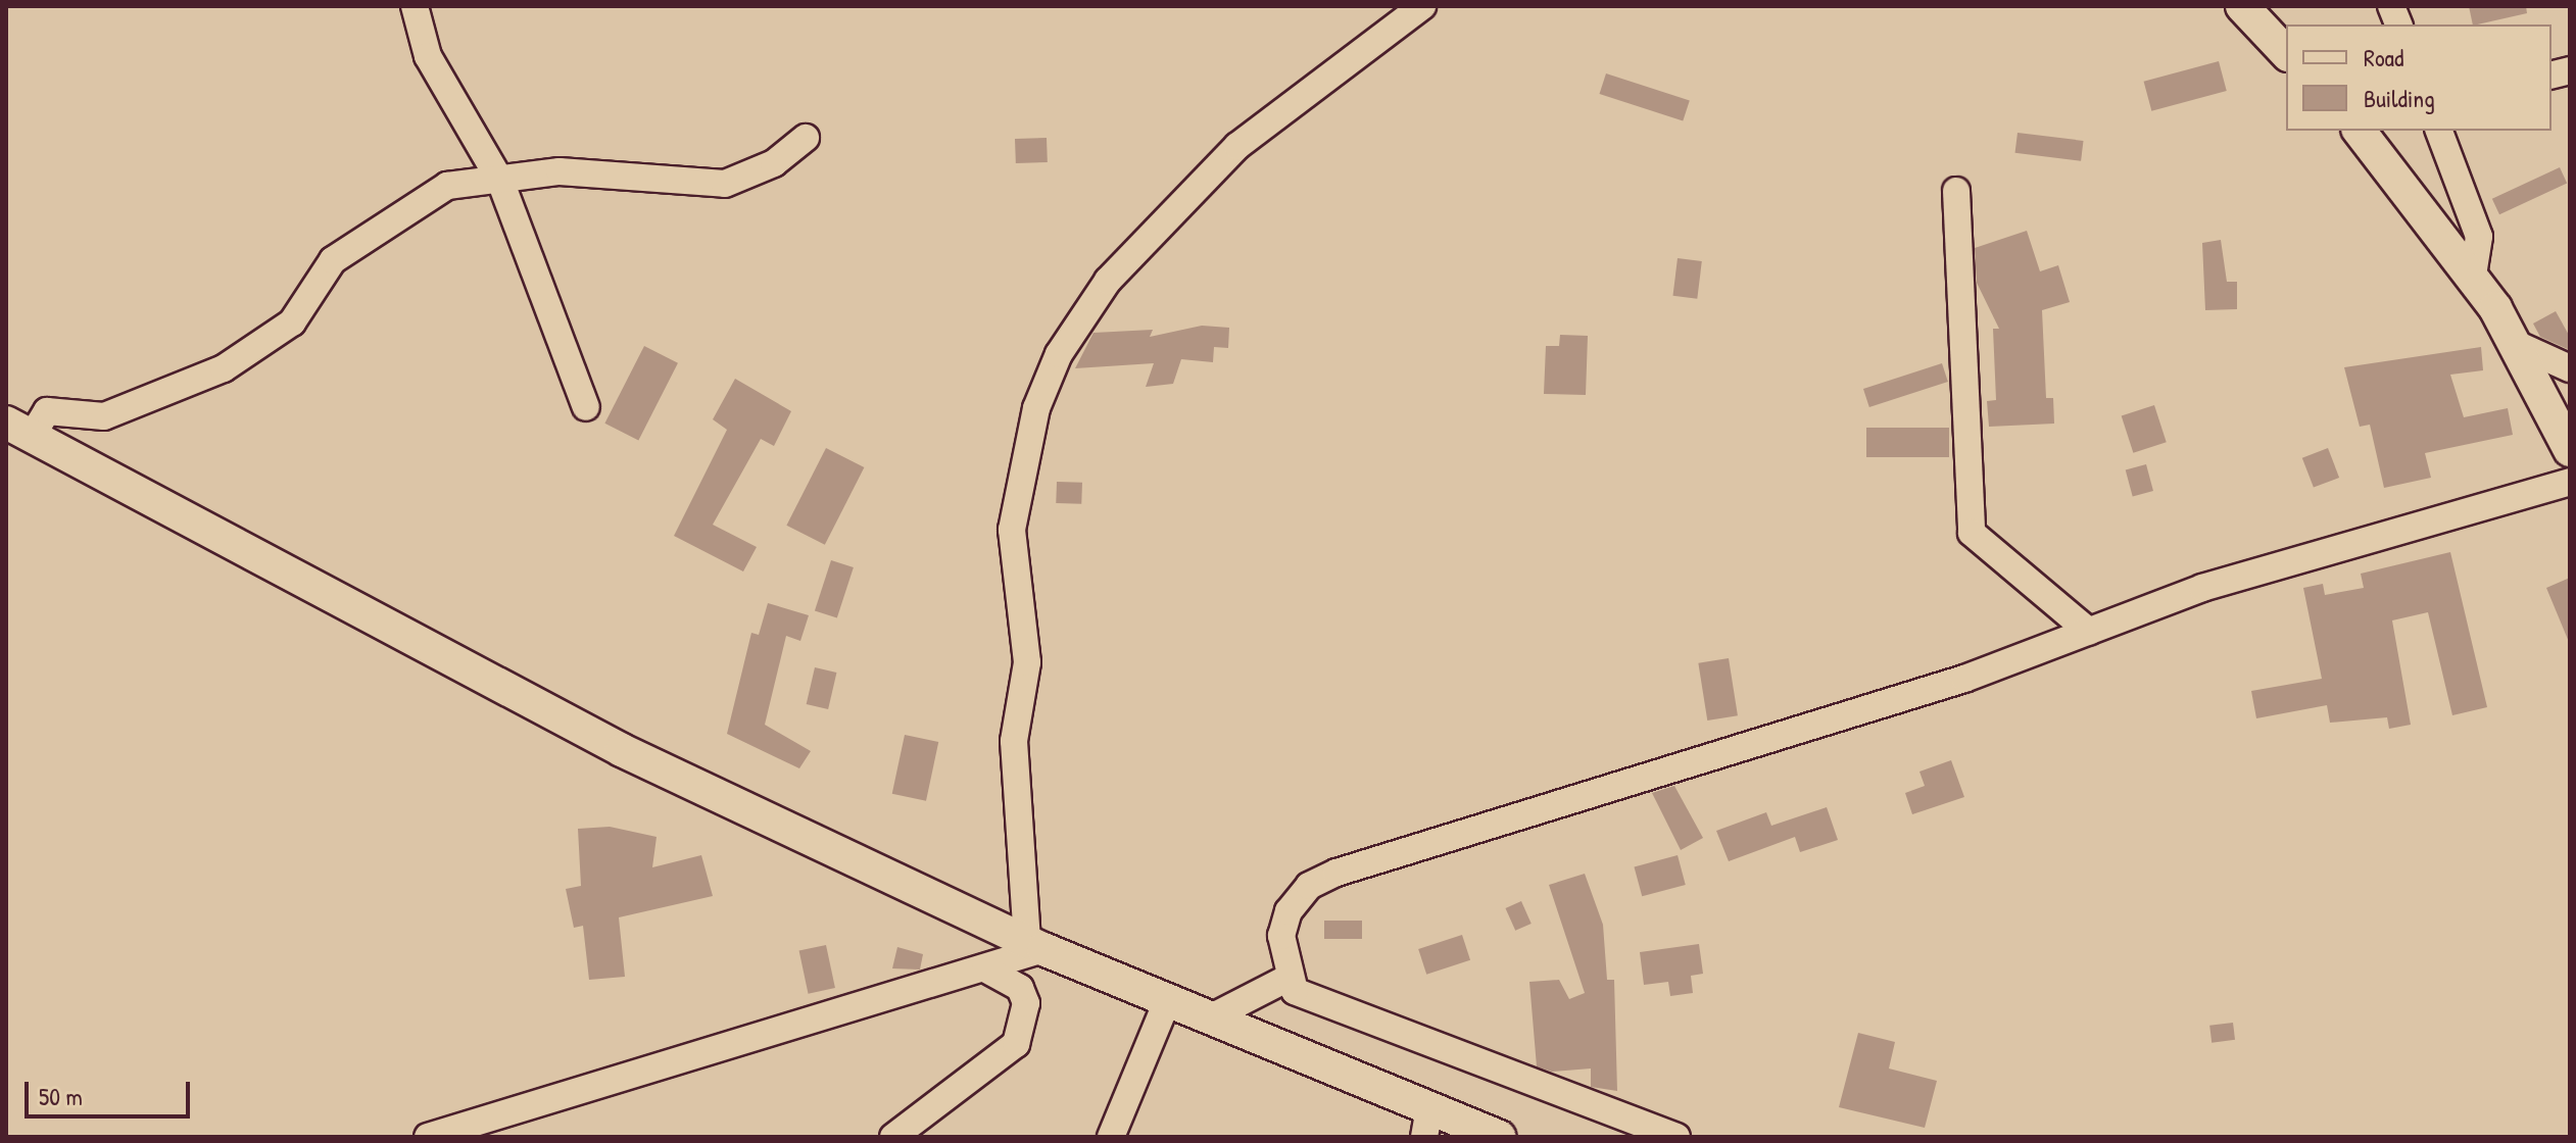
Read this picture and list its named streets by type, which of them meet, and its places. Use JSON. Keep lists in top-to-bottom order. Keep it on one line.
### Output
{"legend":["Road","Building"],"scale_bar":"50 m"}
